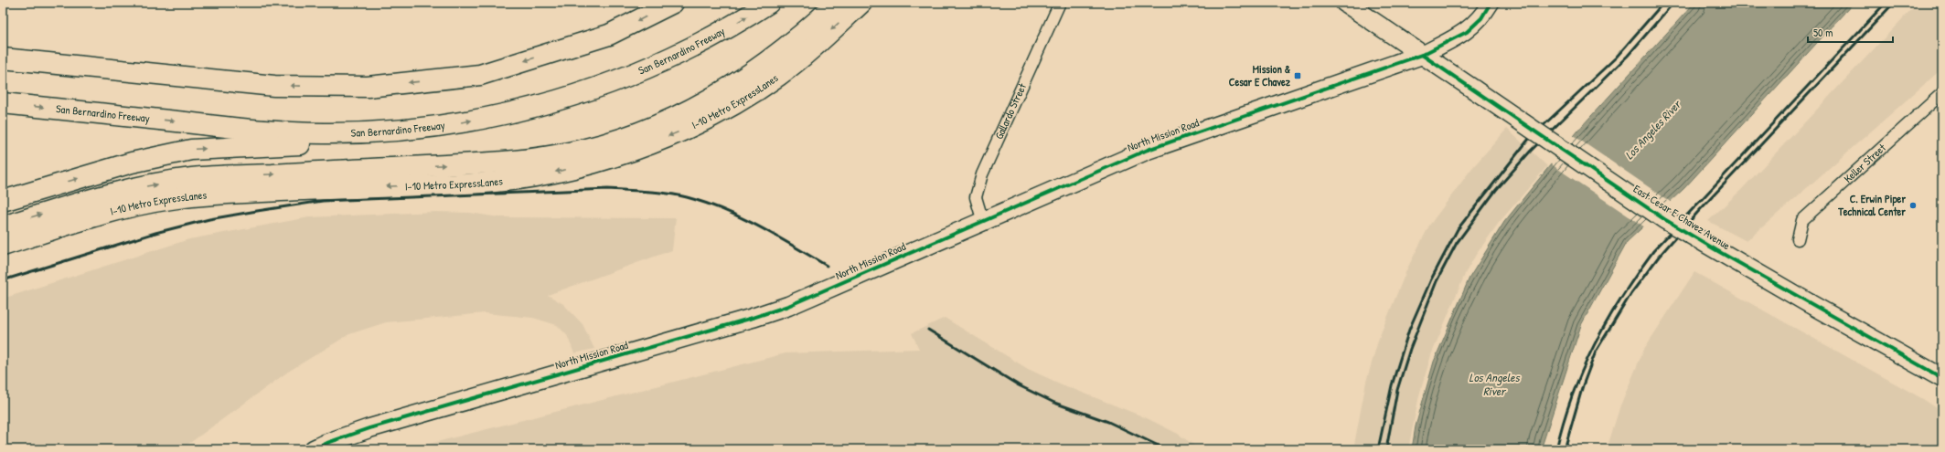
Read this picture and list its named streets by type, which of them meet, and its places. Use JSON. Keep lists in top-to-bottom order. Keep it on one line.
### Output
{"streets":{"highway":["San Bernardino Freeway","I-10 Metro ExpressLanes"],"main road":["North Mission Road","East Cesar E Chavez Avenue"],"street":["Gallardo Street","Keller Street"]},"crossings":[["Gallardo Street","North Mission Road"],["North Mission Road","East Cesar E Chavez Avenue"]],"water":["Los Angeles River"],"places":{"transit":["Mission & Cesar E Chavez"],"other":["C. Erwin Piper Technical Center"]},"scale_bar":"50 m"}
